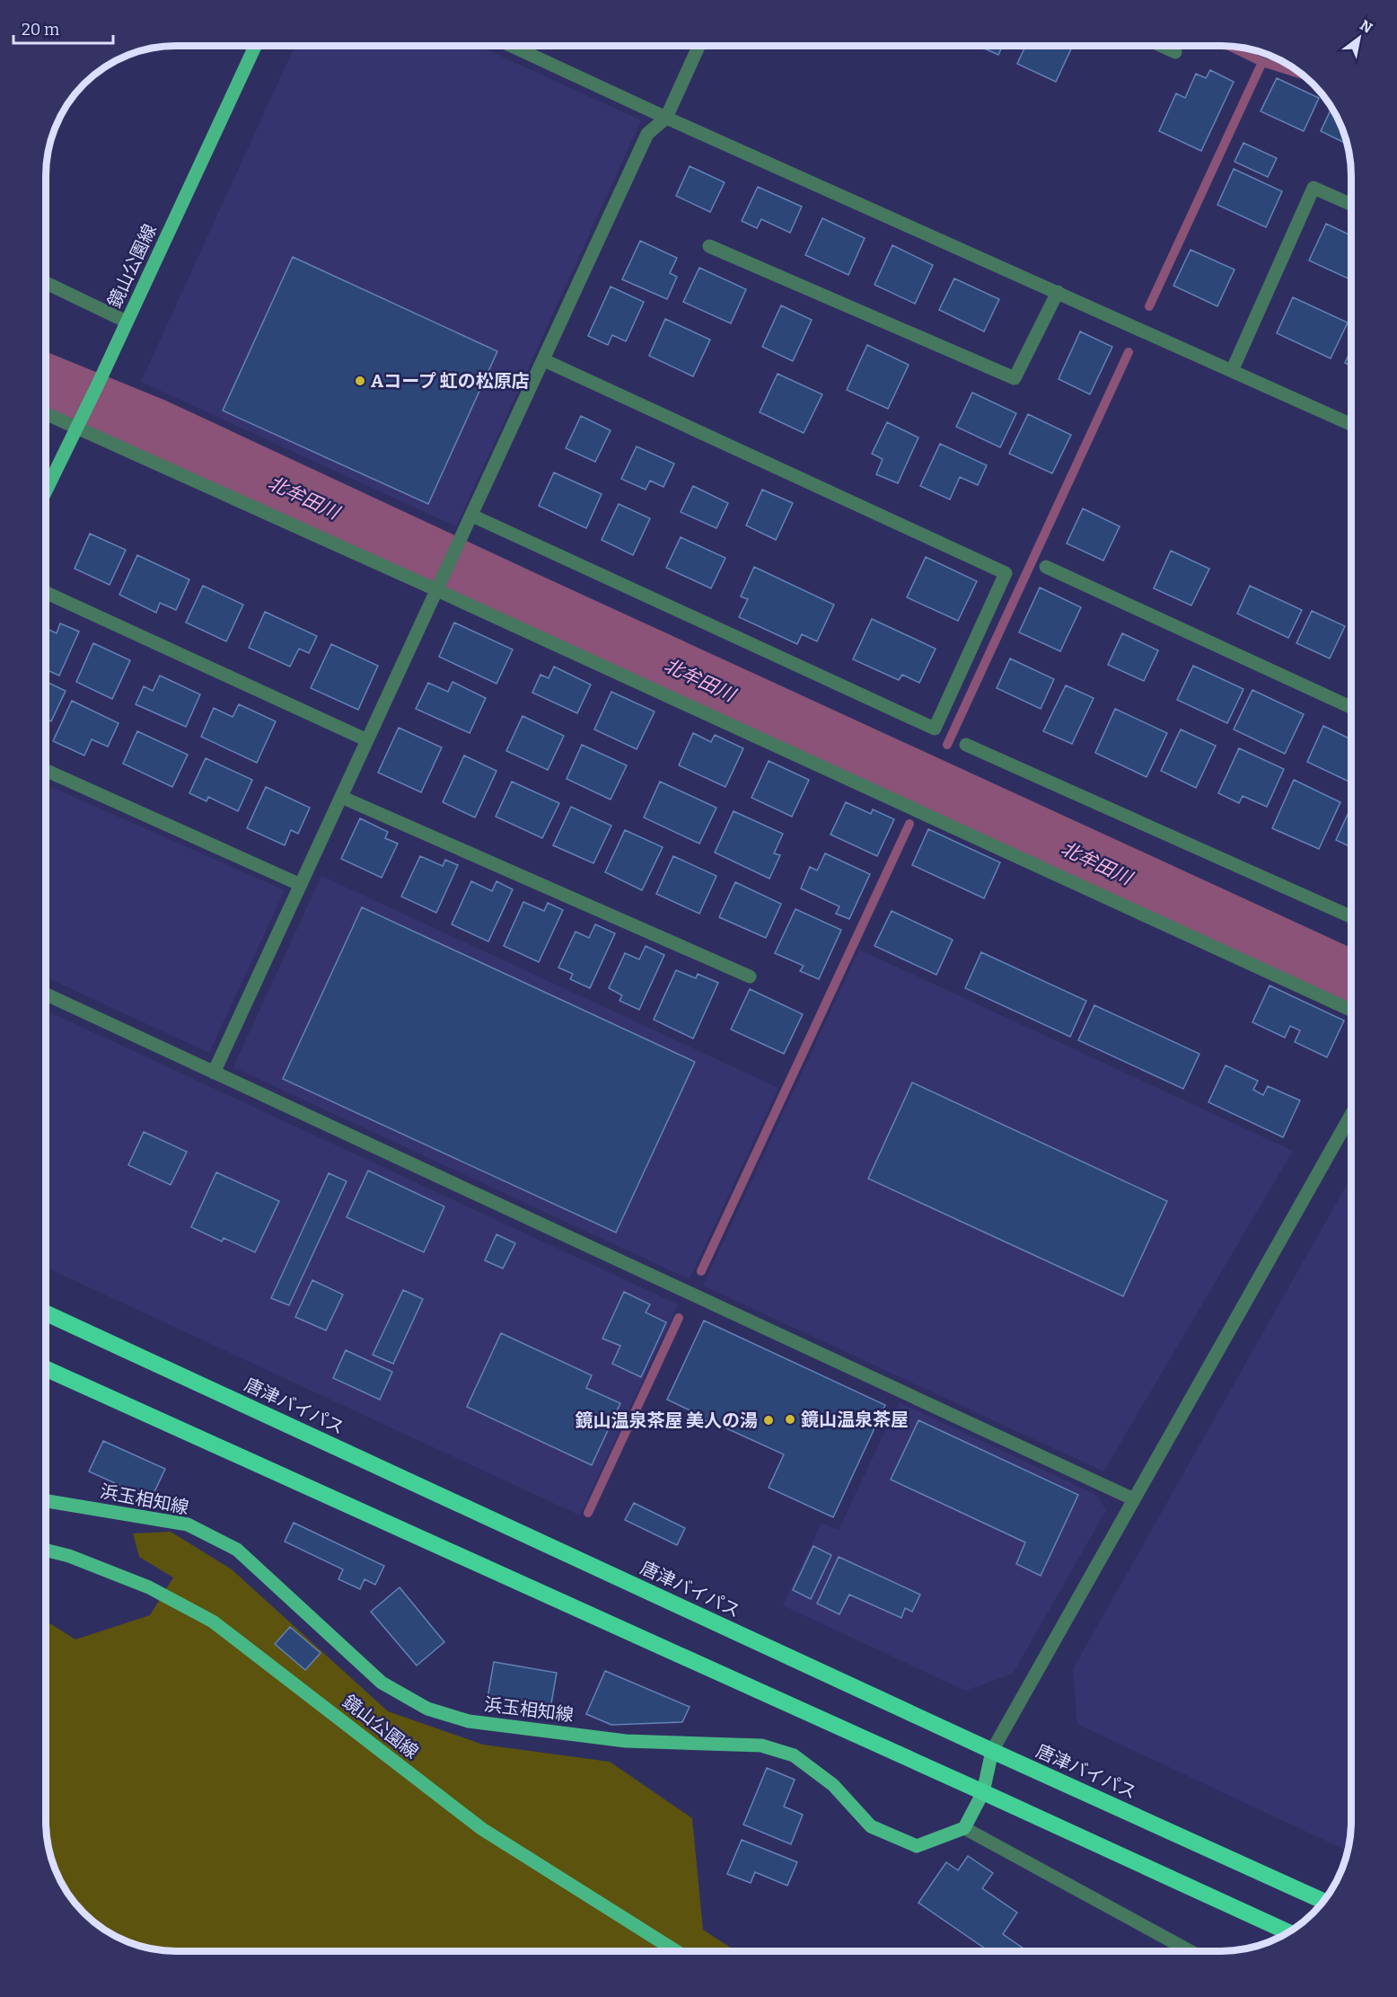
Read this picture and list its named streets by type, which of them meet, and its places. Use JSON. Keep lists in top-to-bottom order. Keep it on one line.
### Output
{"streets":{"highway":["唐津バイパス"],"main road":["鏡山公園線","浜玉相知線"]},"water":["北牟田川"],"places":["Aコープ 虹の松原店","鏡山温泉茶屋","鏡山温泉茶屋 美人の湯"],"scale_bar":"20 m","north":"top right"}
